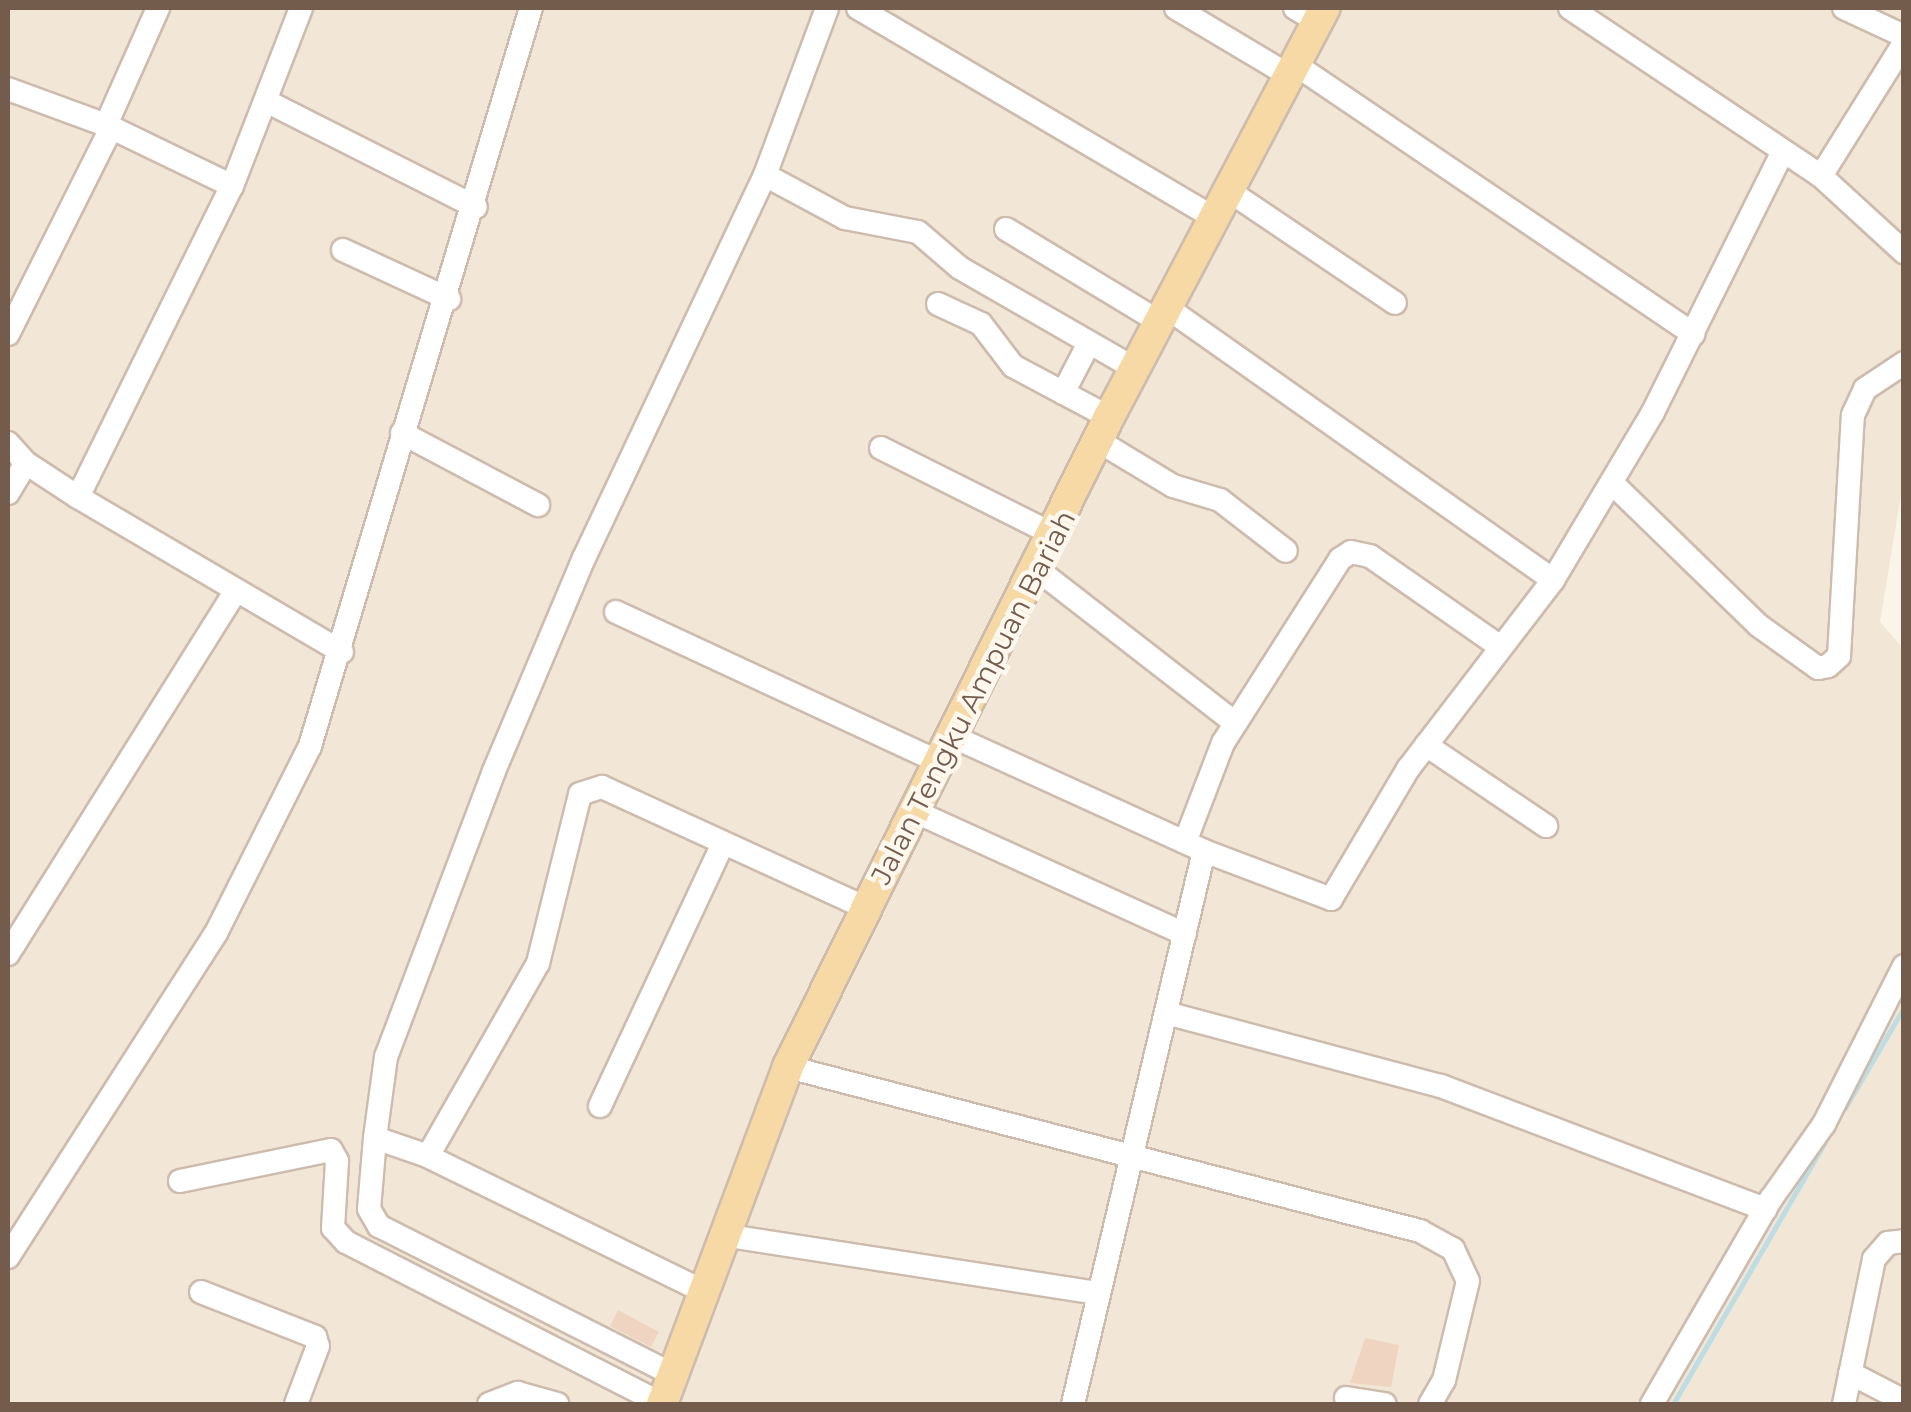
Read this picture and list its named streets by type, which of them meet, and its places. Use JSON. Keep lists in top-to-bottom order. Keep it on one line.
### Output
{"streets":{"main road":["Jalan Tengku Ampuan Bariah"]}}
